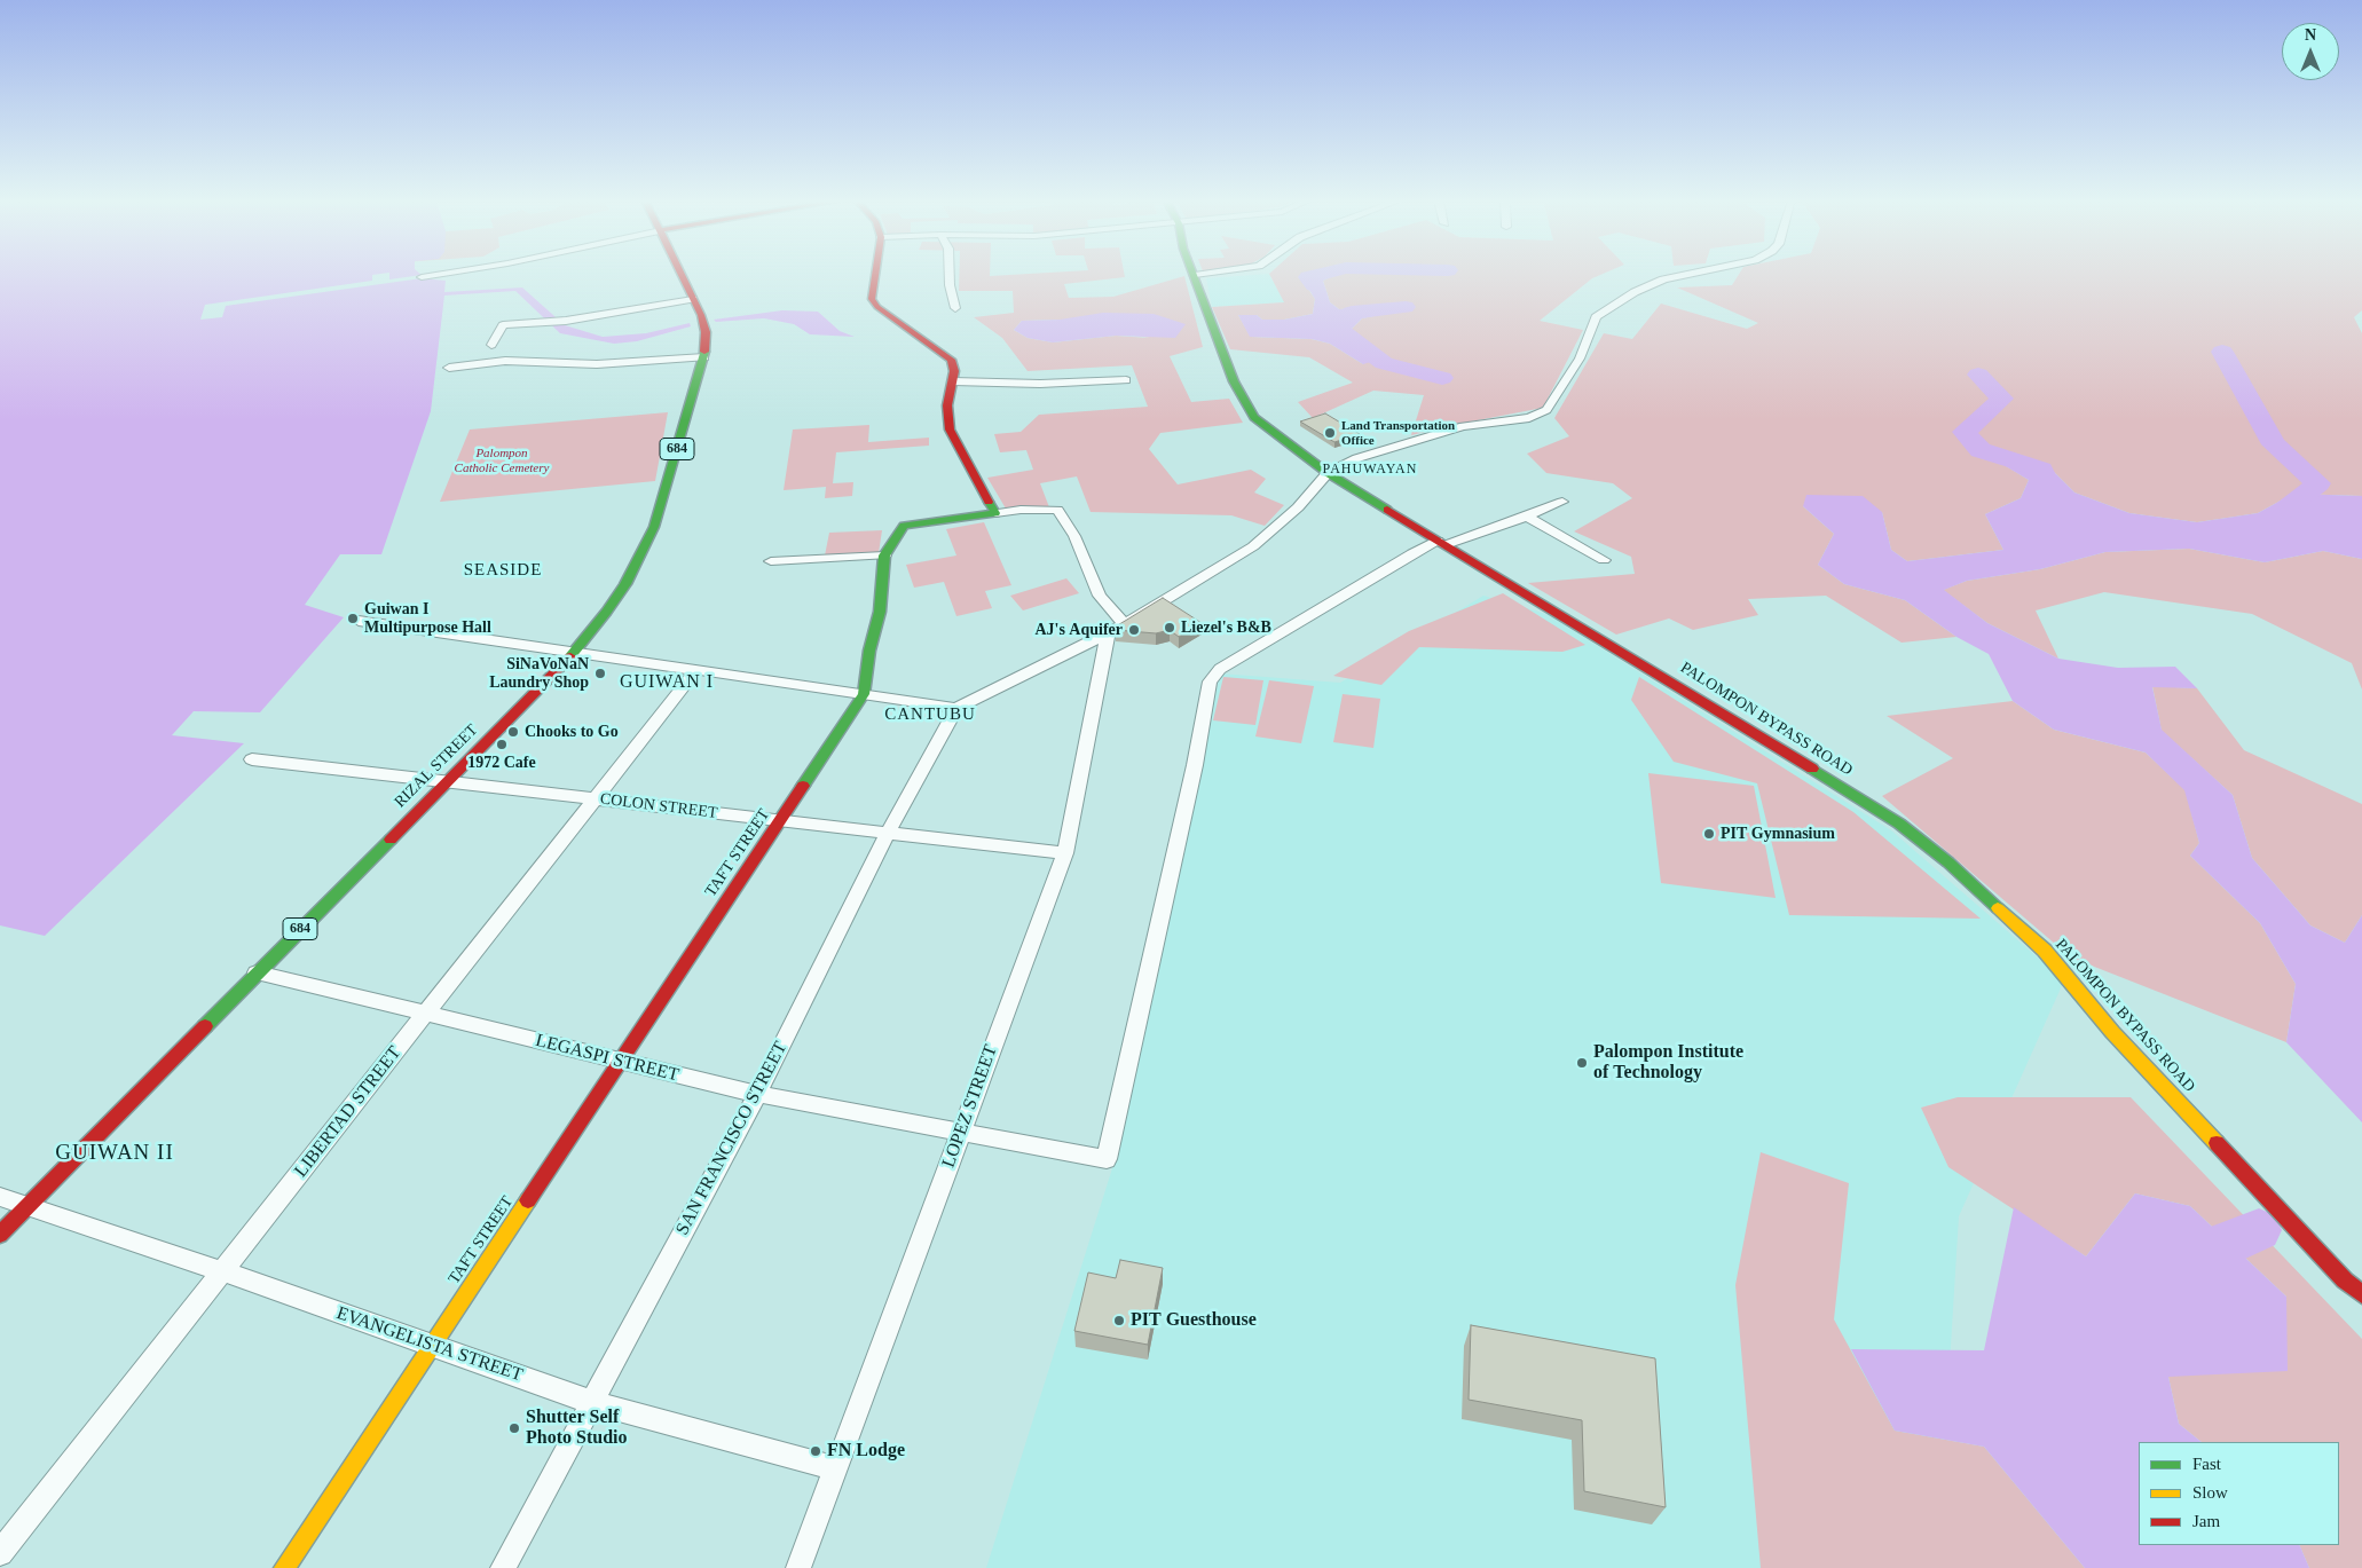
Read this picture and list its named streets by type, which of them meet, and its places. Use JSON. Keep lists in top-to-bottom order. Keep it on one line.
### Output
{"streets":{"main road":["684","PALOMPON BYPASS ROAD","RIZAL STREET","TAFT STREET"],"street":["COLON STREET","LEGASPI STREET","LOPEZ STREET","LIBERTAD STREET","SAN FRANCISCO STREET","EVANGELISTA STREET"]},"crossings":[["PALOMPON BYPASS ROAD","LEGASPI STREET"],["RIZAL STREET","COLON STREET"],["RIZAL STREET","LEGASPI STREET"],["RIZAL STREET","EVANGELISTA STREET"],["COLON STREET","TAFT STREET"],["COLON STREET","LOPEZ STREET"],["COLON STREET","LIBERTAD STREET"],["COLON STREET","SAN FRANCISCO STREET"],["TAFT STREET","LEGASPI STREET"],["TAFT STREET","EVANGELISTA STREET"],["LEGASPI STREET","LOPEZ STREET"],["LEGASPI STREET","LIBERTAD STREET"],["LEGASPI STREET","SAN FRANCISCO STREET"],["LOPEZ STREET","EVANGELISTA STREET"],["LIBERTAD STREET","EVANGELISTA STREET"],["SAN FRANCISCO STREET","EVANGELISTA STREET"]],"districts":["PAHUWAYAN","SEASIDE","GUIWAN I","CANTUBU","GUIWAN II"],"parks":["Palompon Catholic Cemetery"],"places":["Land Transportation Office","Guiwan I Multipurpose Hall","Liezel's B&B","AJ's Aquifer","SiNaVoNaN Laundry Shop","Chooks to Go","1972 Cafe","PIT Gymnasium","Palompon Institute of Technology","PIT Guesthouse","Shutter Self Photo Studio","FN Lodge"],"legend":["Fast","Slow","Jam"],"north":"top"}
